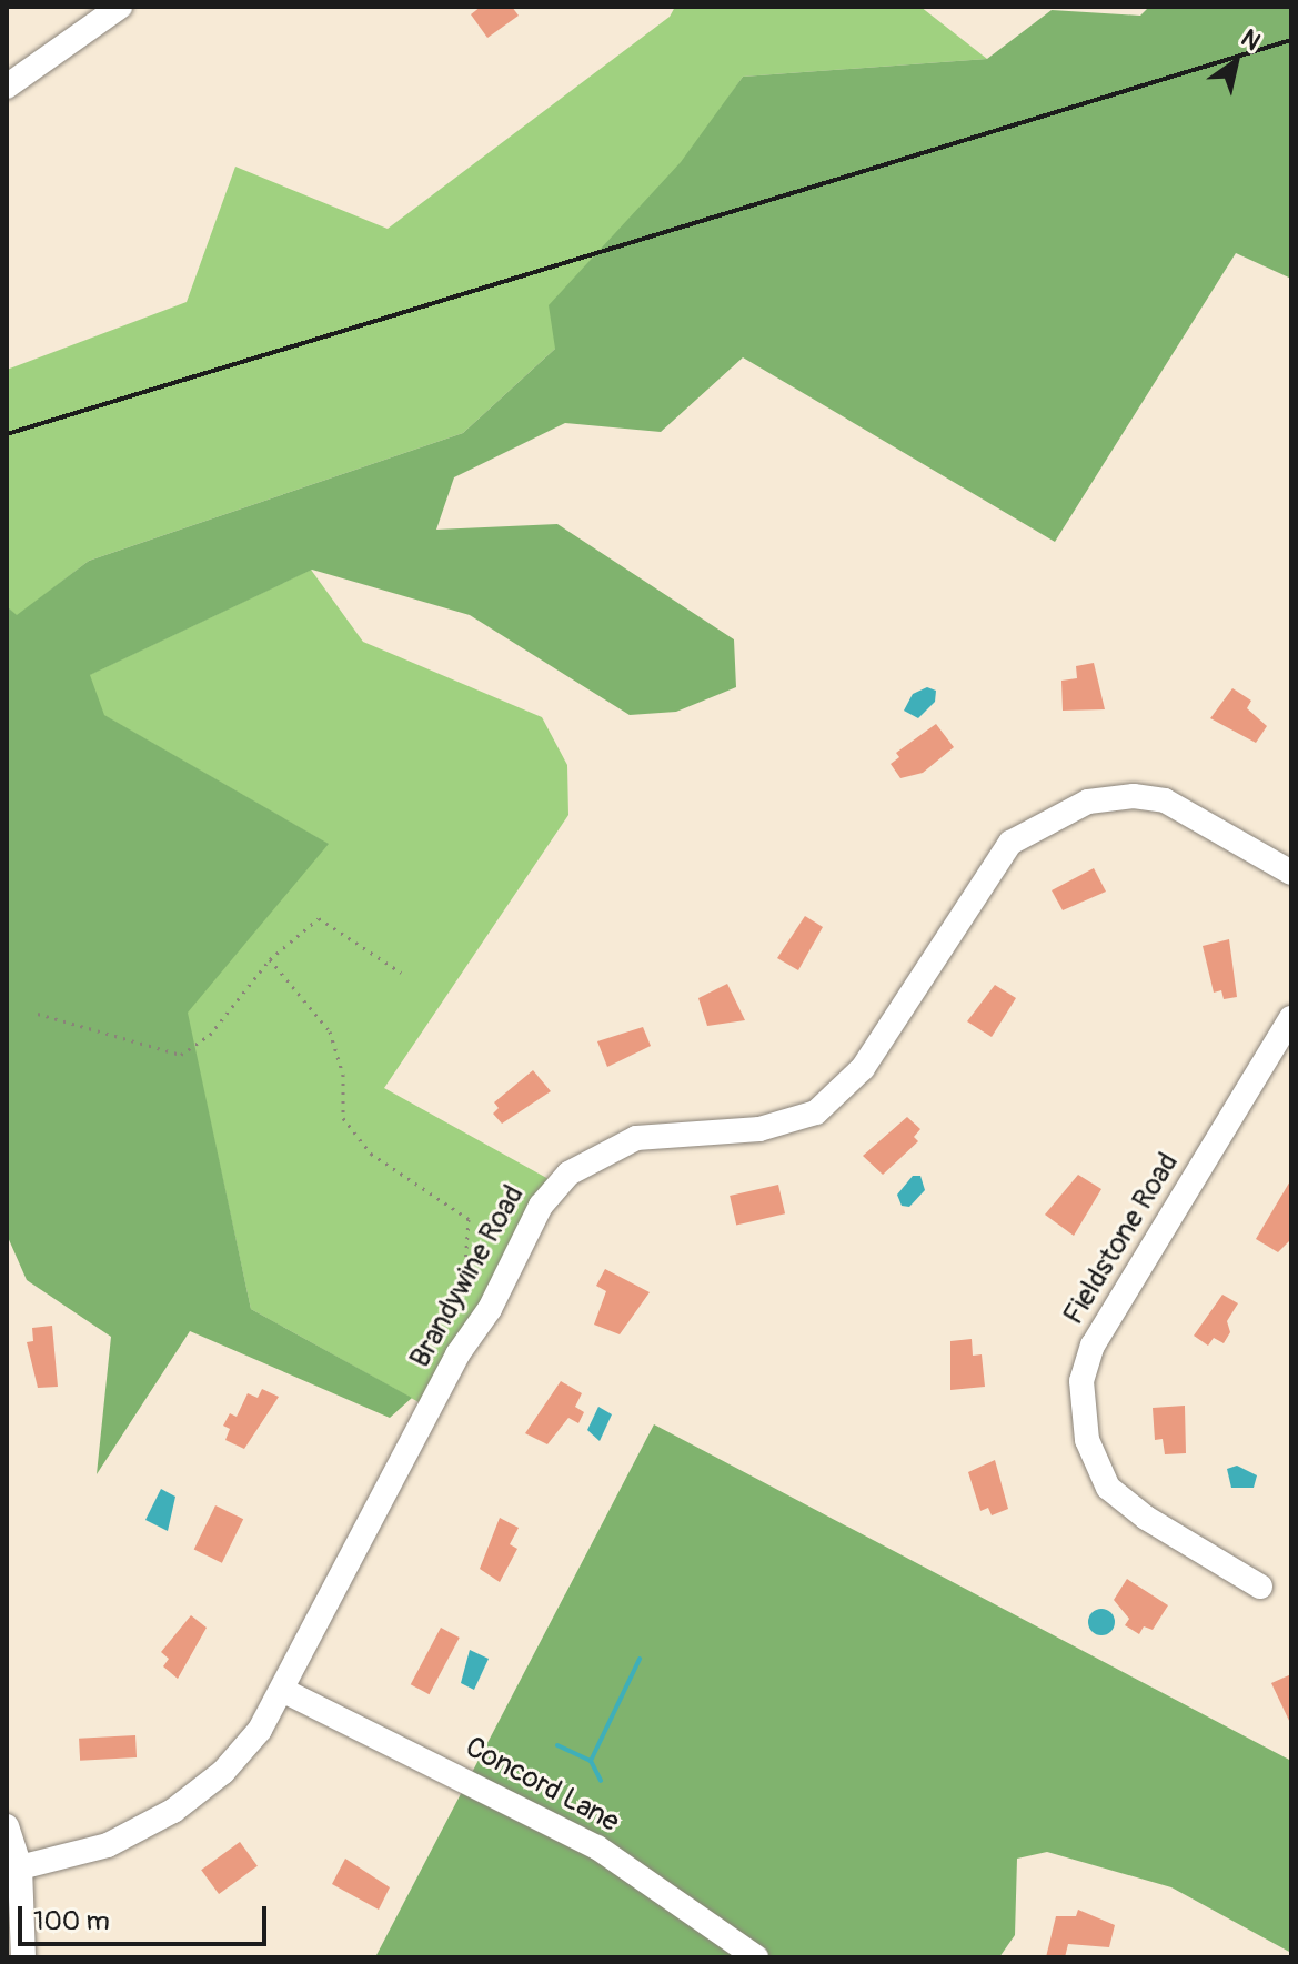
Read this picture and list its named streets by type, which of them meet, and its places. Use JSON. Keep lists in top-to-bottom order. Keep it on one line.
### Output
{"streets":{"street":["Fieldstone Road","Brandywine Road","Concord Lane"]},"crossings":[["Brandywine Road","Concord Lane"]],"scale_bar":"100 m","north":"top right"}
